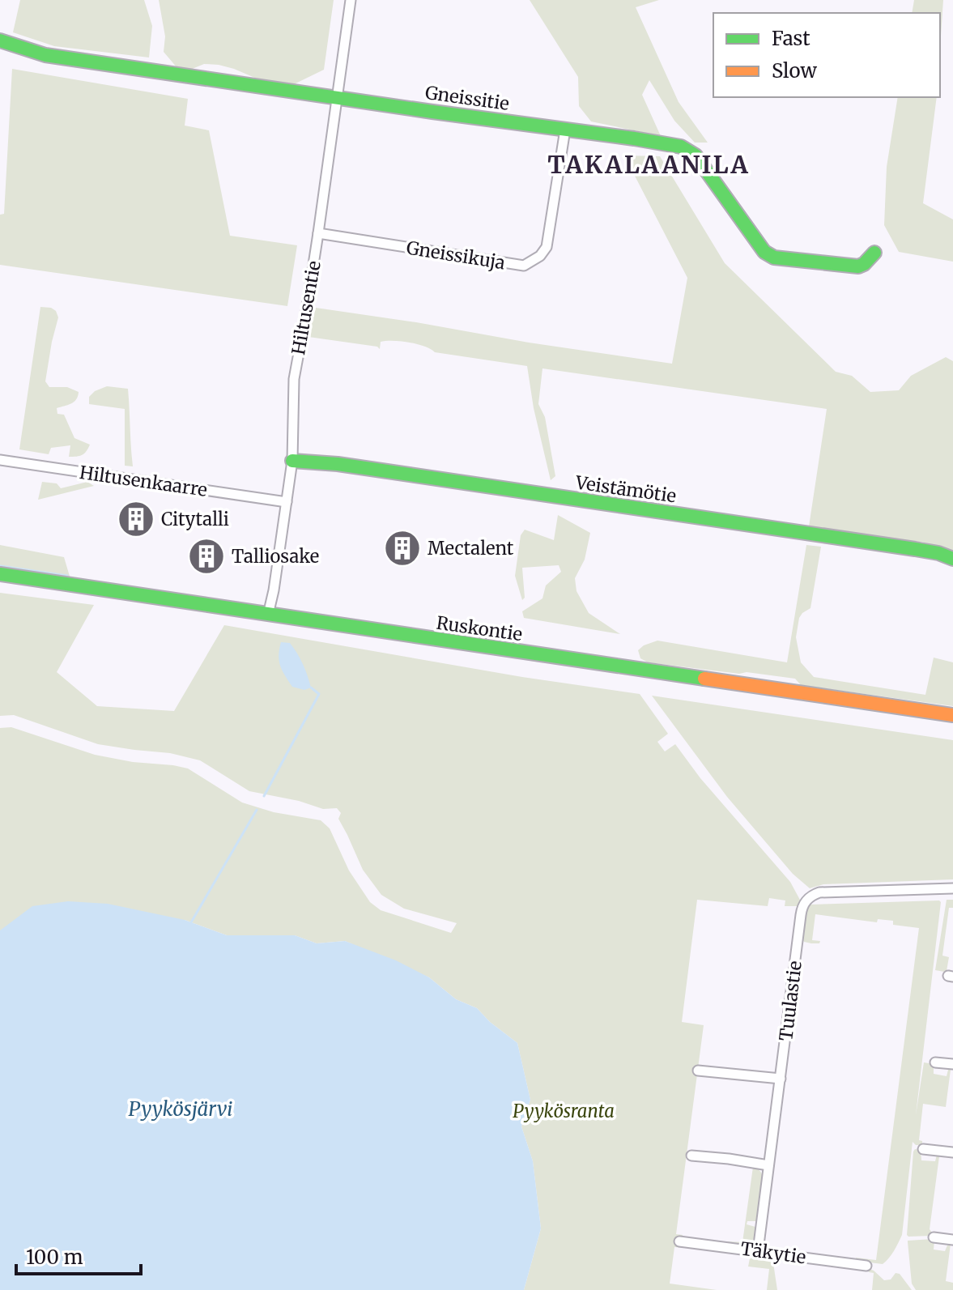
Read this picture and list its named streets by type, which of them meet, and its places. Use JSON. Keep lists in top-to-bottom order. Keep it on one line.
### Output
{"streets":{"street":["Gneissitie","Gneissikuja","Hiltusentie","Hiltusenkaarre","Veistämötie","Ruskontie","Tuulastie","Täkytie"]},"crossings":[["Gneissitie","Gneissikuja"],["Gneissitie","Hiltusentie"],["Gneissikuja","Hiltusentie"],["Hiltusentie","Hiltusenkaarre"],["Hiltusentie","Veistämötie"],["Hiltusentie","Ruskontie"],["Tuulastie","Täkytie"]],"districts":["TAKALAANILA"],"water":["Pyykösjärvi"],"parks":["Pyykösranta"],"places":{"building":["Citytalli","Mectalent","Talliosake"]},"legend":["Fast","Slow"],"scale_bar":"100 m"}
